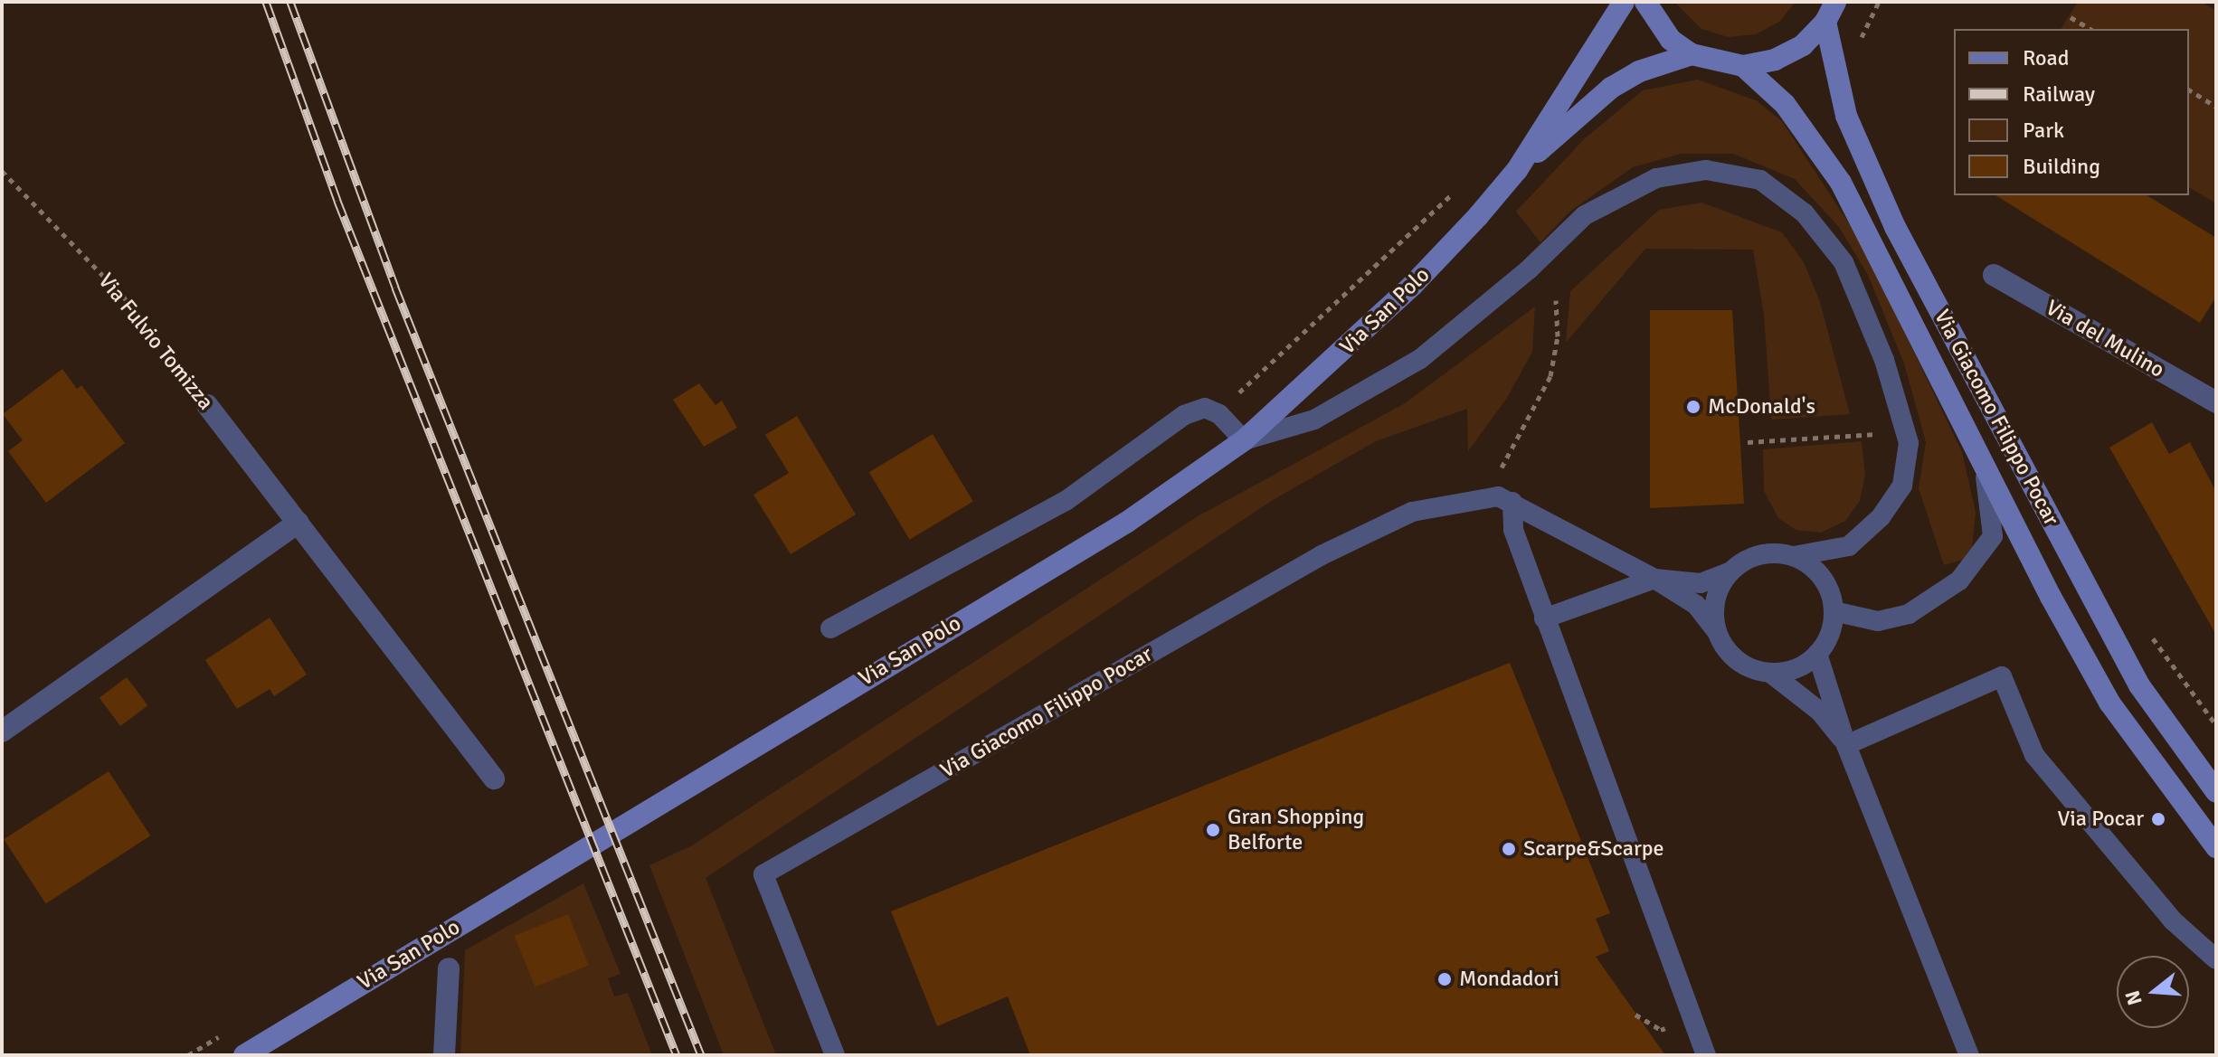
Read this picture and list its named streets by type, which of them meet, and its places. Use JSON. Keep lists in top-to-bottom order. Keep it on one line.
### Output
{"streets":{"main road":["Via San Polo","Via Giacomo Filippo Pocar"],"street":["Via del Mulino","Via Fulvio Tomizza"]},"places":["McDonald's","Via Pocar","Gran Shopping Belforte","Scarpe&Scarpe","Mondadori"],"legend":["Road","Railway","Park","Building"],"north":"left"}
